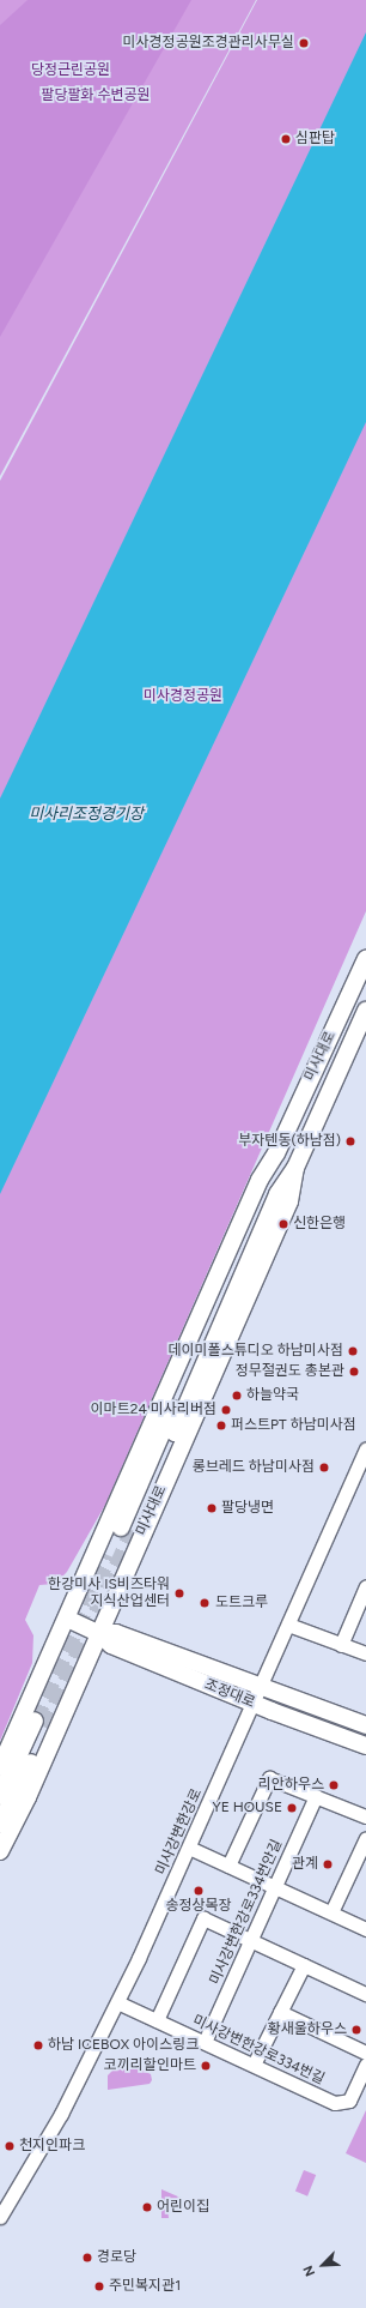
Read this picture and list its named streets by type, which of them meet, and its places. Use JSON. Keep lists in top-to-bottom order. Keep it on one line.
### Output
{"streets":{"main road":["미사대로","조정대로"],"street":["미사강변한강로","미사강변한강로334번안길","미사강변한강로334번길"]},"crossings":[["미사대로","조정대로"],["조정대로","미사강변한강로"],["미사강변한강로","미사강변한강로334번길"],["미사강변한강로334번안길","미사강변한강로334번길"]],"water":["미사리조정경기장"],"parks":["당정근린공원","팔당팔화 수변공원","미사경정공원"],"places":["미사경정공원조경관리사무실","심판탑","부자텐동(하남점)","신한은행","데이미폴스튜디오 하남미사점","정무절권도 총본관","하늘약국","이마트24 미사리버점","퍼스트PT 하남미사점","롱브레드 하남미사점","팔당냉면","한강미사 IS비즈타워 지식산업센터","도트크루","리안하우스","YE HOUSE","관계","송정상목장","황새울하우스","하남 ICEBOX 아이스링크","코끼리할인마트","천지인파크","어린이집","경로당","주민복지관1"],"north":"bottom left"}
